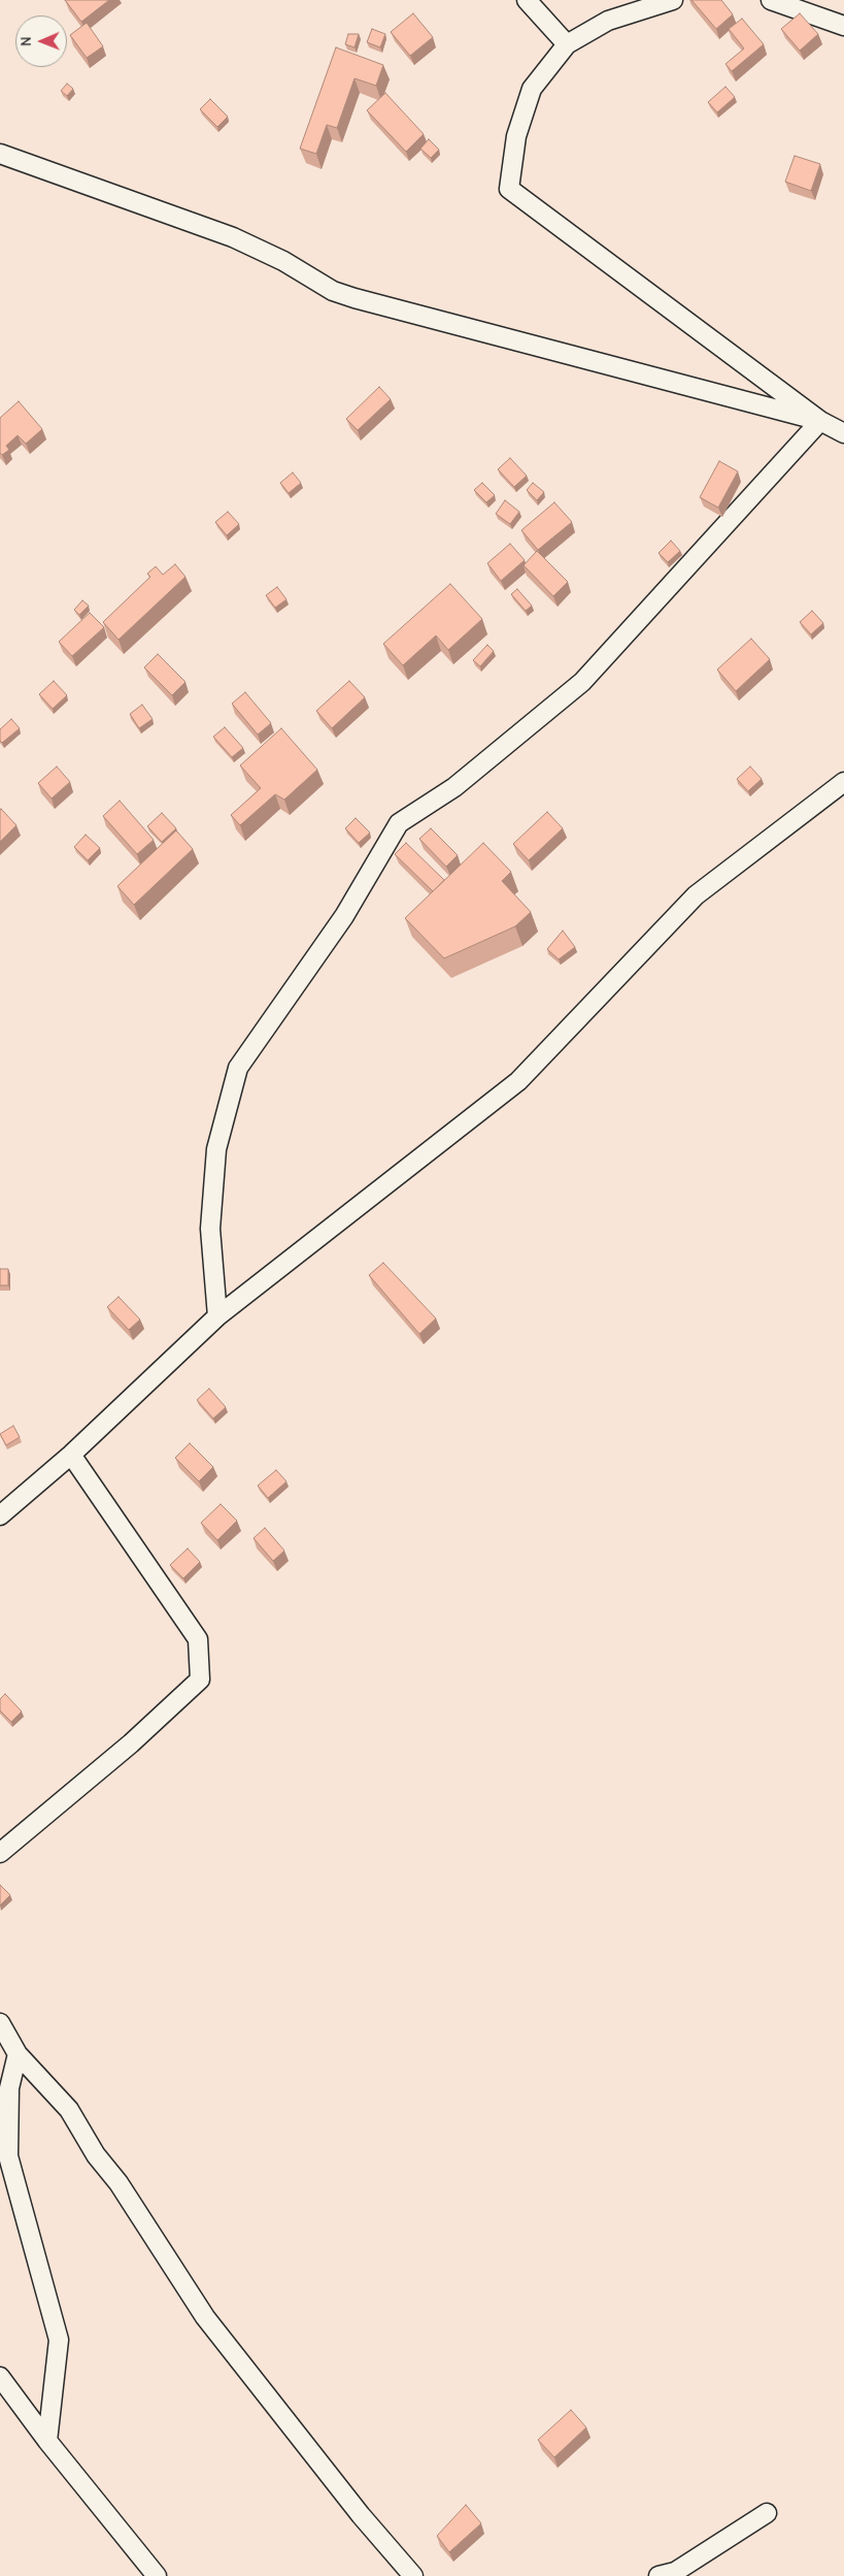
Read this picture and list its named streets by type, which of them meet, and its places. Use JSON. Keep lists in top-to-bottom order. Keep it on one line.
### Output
{"north":"left"}
